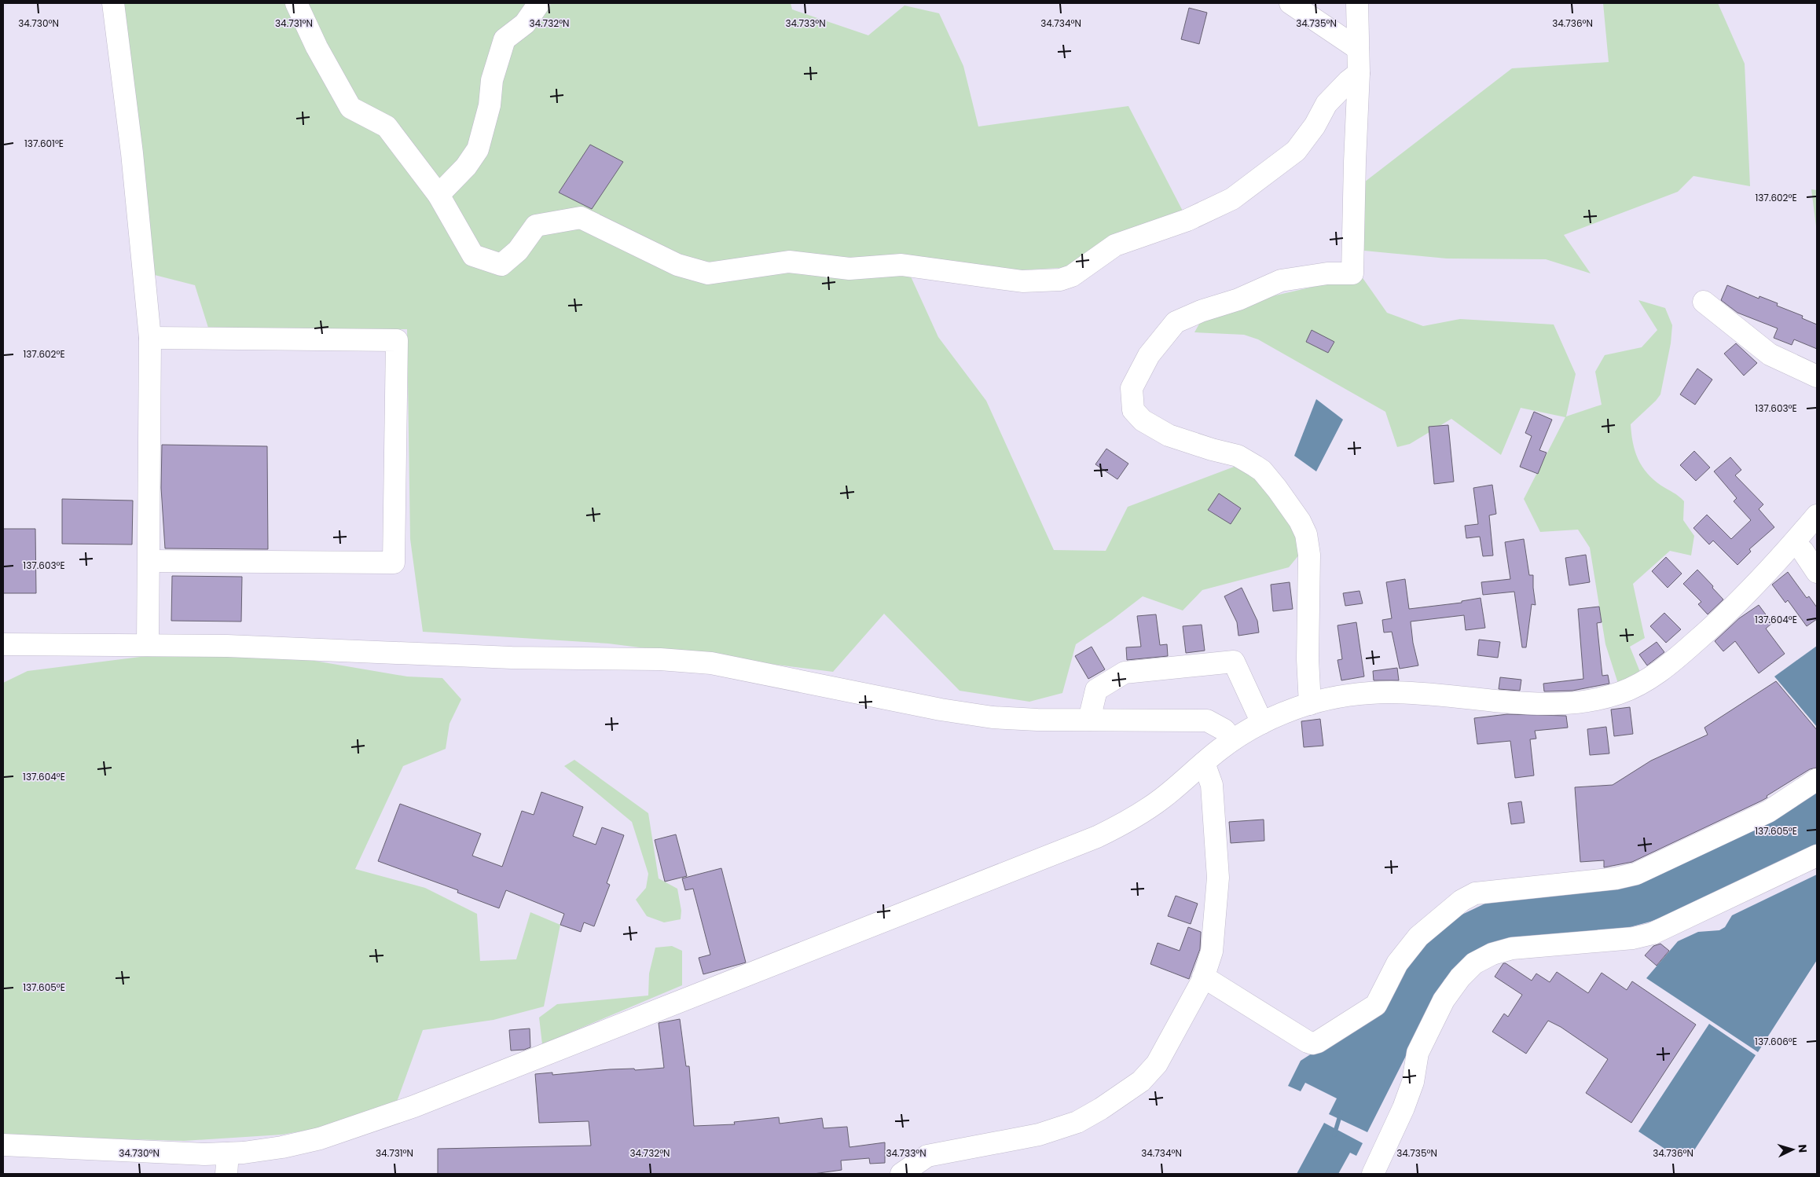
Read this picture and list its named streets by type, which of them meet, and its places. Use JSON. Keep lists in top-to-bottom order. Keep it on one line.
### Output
{"north":"right","coordinates":["34.730°N","34.731°N","34.732°N","34.733°N","34.734°N","34.735°N","34.736°N","137.601°E","137.602°E","137.603°E","137.604°E","137.605°E","137.606°E"]}
